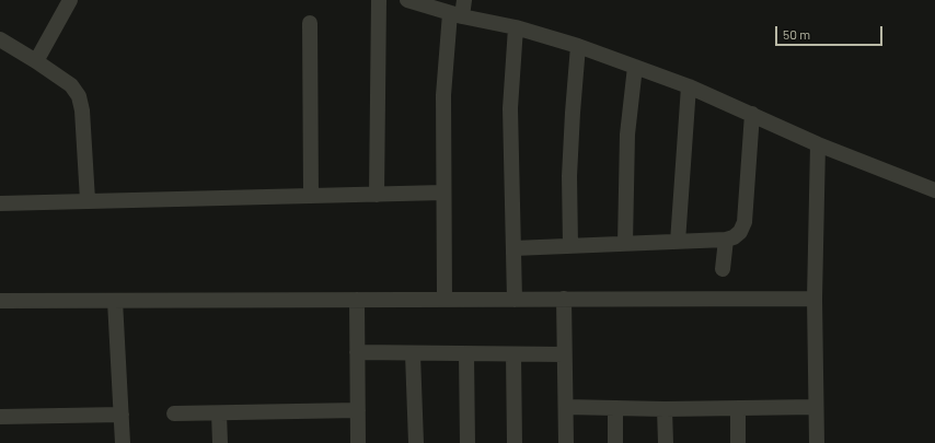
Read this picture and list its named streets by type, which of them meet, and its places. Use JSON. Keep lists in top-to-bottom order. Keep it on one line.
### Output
{"scale_bar":"50 m"}
